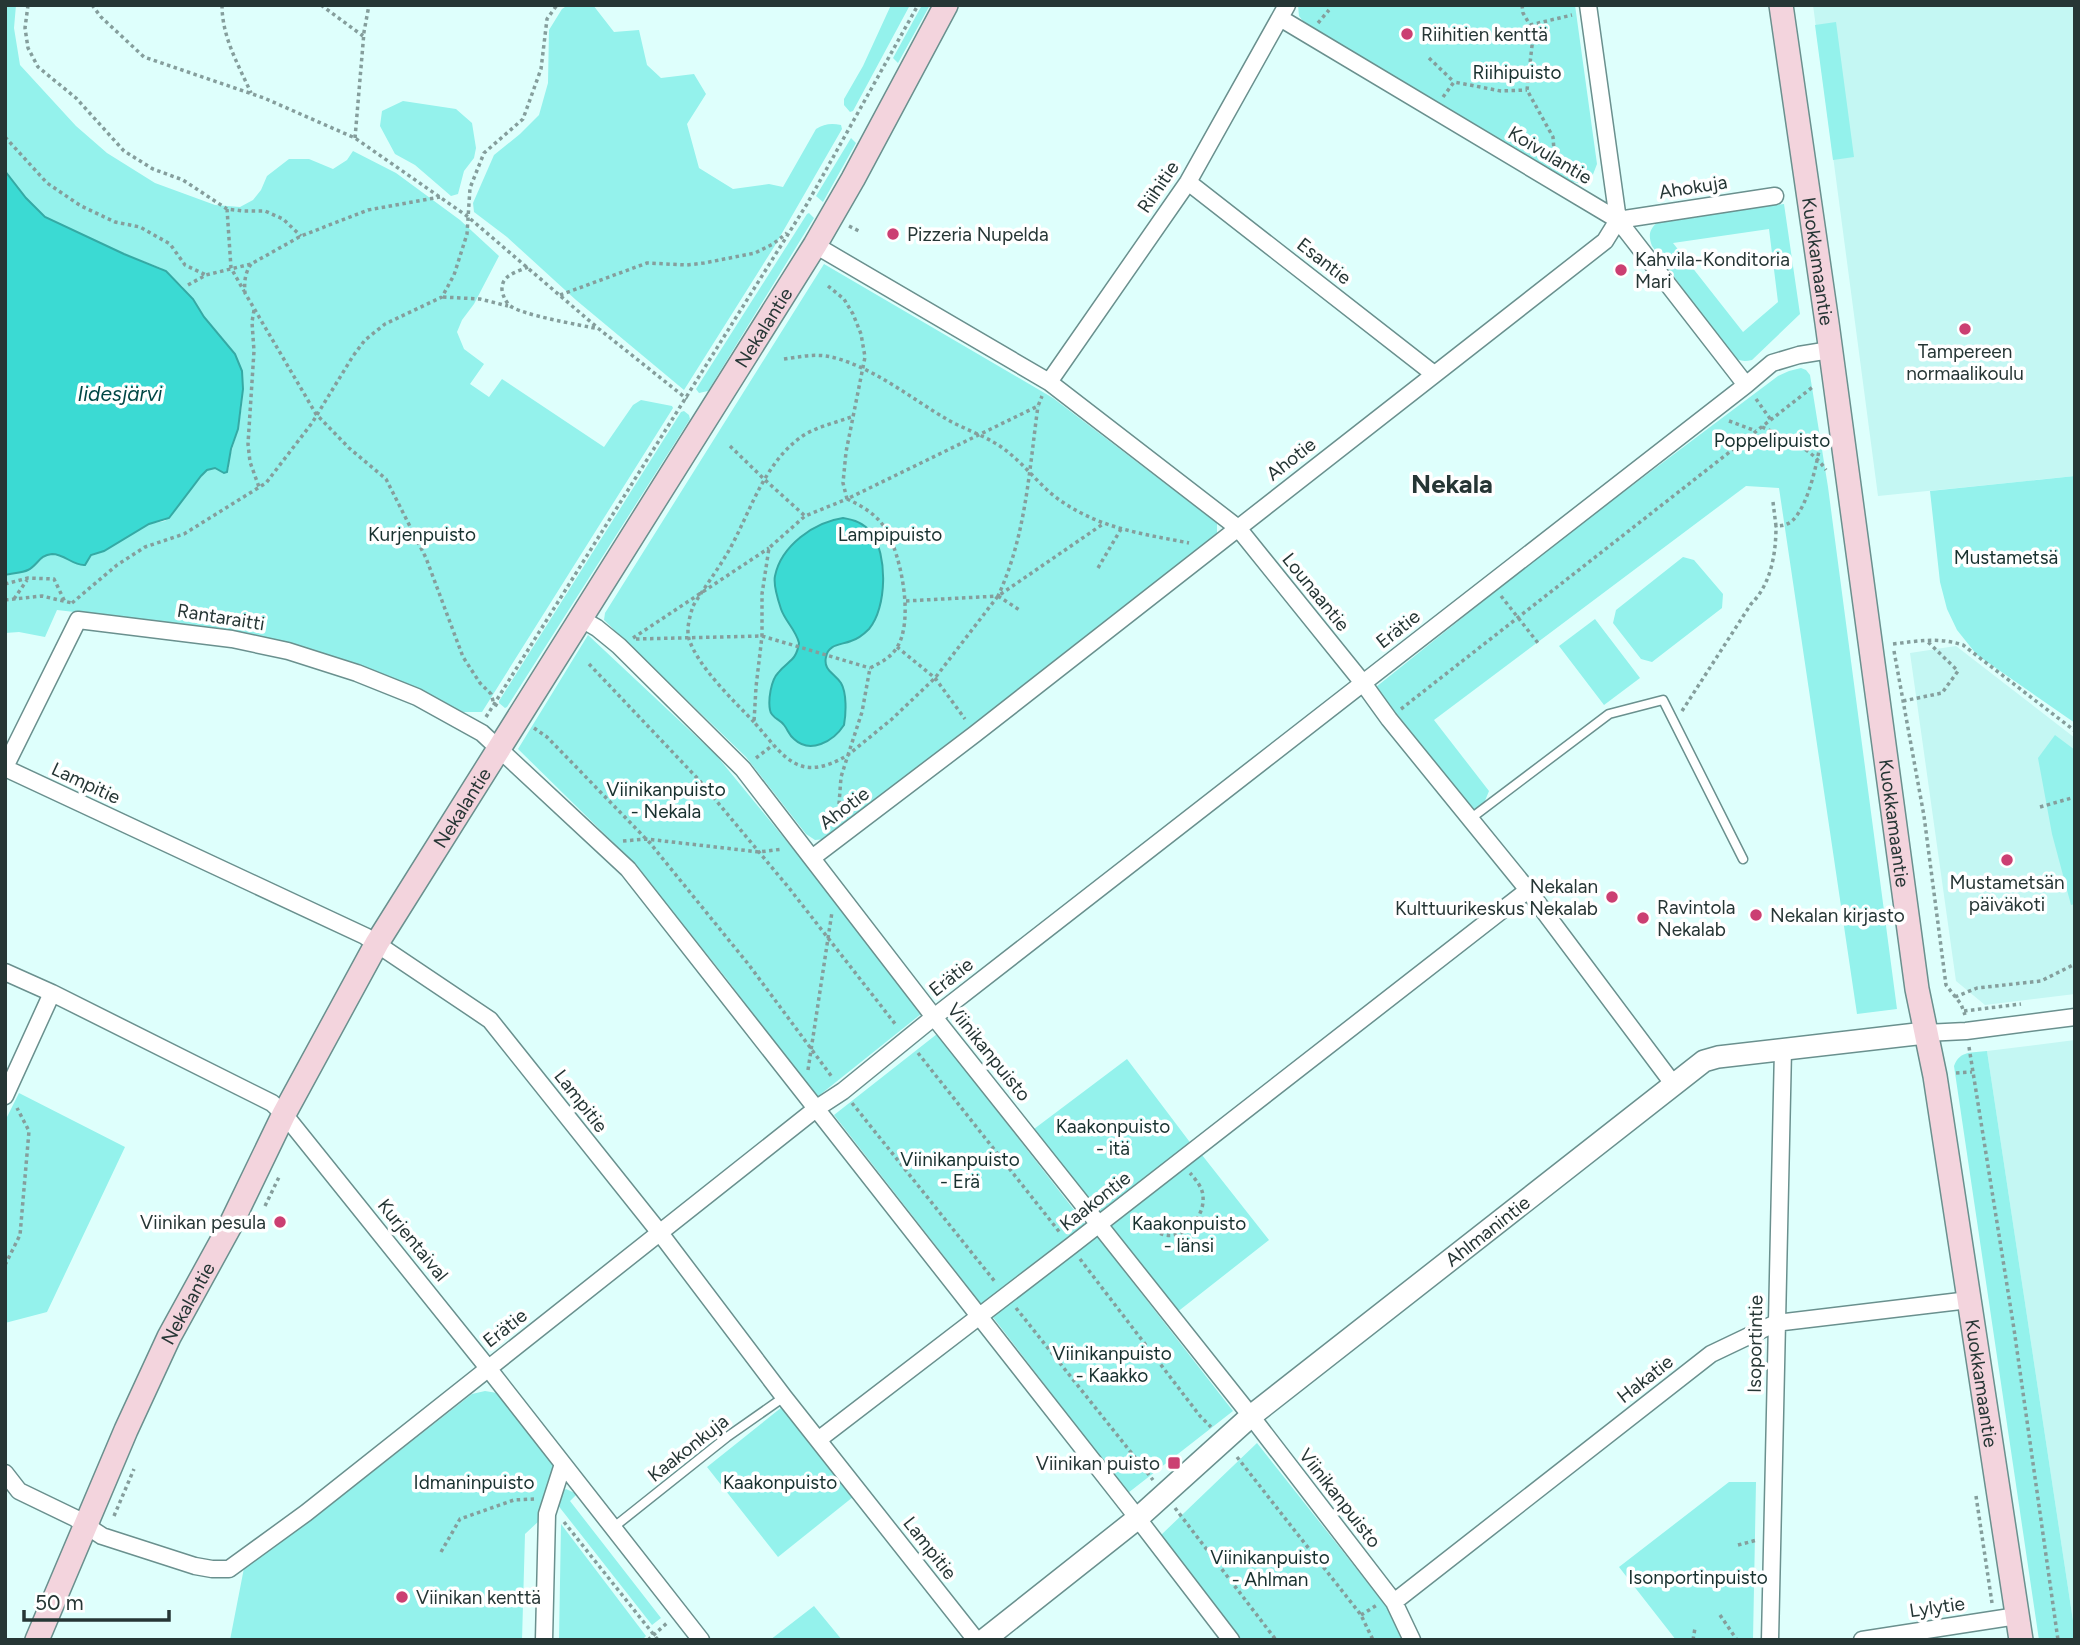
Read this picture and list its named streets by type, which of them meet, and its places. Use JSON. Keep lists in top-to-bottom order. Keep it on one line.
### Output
{"streets":{"main road":["Kuokkamaantie","Nekalantie"],"street":["Koivulantie","Riihitie","Ahokuja","Esantie","Ahotie","Lounaantie","Rantaraitti","Erätie","Lampitie","Viinikanpuisto","Kaakontie","Ahlmanintie","Kurjentaival","Isoportintie","Hakatie","Lylytie"],"lane":["Kaakonkuja"]},"crossings":[["Koivulantie","Riihitie"],["Koivulantie","Ahokuja"],["Koivulantie","Ahotie"],["Koivulantie","Erätie"],["Riihitie","Esantie"],["Riihitie","Lounaantie"],["Ahokuja","Ahotie"],["Esantie","Ahotie"],["Kuokkamaantie","Erätie"],["Kuokkamaantie","Ahlmanintie"],["Kuokkamaantie","Hakatie"],["Kuokkamaantie","Lylytie"],["Nekalantie","Lounaantie"],["Nekalantie","Rantaraitti"],["Nekalantie","Erätie"],["Nekalantie","Lampitie"],["Nekalantie","Viinikanpuisto"],["Nekalantie","Kurjentaival"],["Ahotie","Lounaantie"],["Ahotie","Viinikanpuisto"],["Lounaantie","Erätie"],["Lounaantie","Kaakontie"],["Lounaantie","Ahlmanintie"],["Rantaraitti","Lampitie"],["Erätie","Lampitie"],["Erätie","Viinikanpuisto"],["Erätie","Kurjentaival"],["Lampitie","Kaakontie"],["Lampitie","Kaakonkuja"],["Viinikanpuisto","Kaakontie"],["Viinikanpuisto","Ahlmanintie"],["Viinikanpuisto","Hakatie"],["Ahlmanintie","Isoportintie"],["Kurjentaival","Kaakonkuja"],["Isoportintie","Hakatie"]],"districts":["Nekala"],"water":["Iidesjärvi"],"parks":["Riihipuisto","Poppelipuisto","Kurjenpuisto","Lampipuisto","Mustametsä","Viinikanpuisto - Nekala","Kaakonpuisto - itä","Viinikanpuisto - Erä","Kaakonpuisto - länsi","Viinikanpuisto - Kaakko","Idmaninpuisto","Kaakonpuisto","Viinikanpuisto - Ahlman","Isonportinpuisto"],"places":{"other":["Riihitien kenttä","Pizzeria Nupelda","Kahvila-Konditoria Mari","Tampereen normaalikoulu","Mustametsän päiväkoti","Nekalan Kulttuurikeskus Nekalab","Nekalan kirjasto","Ravintola Nekalab","Viinikan pesula","Viinikan kenttä"],"transit":["Viinikan puisto"]},"scale_bar":"50 m"}
